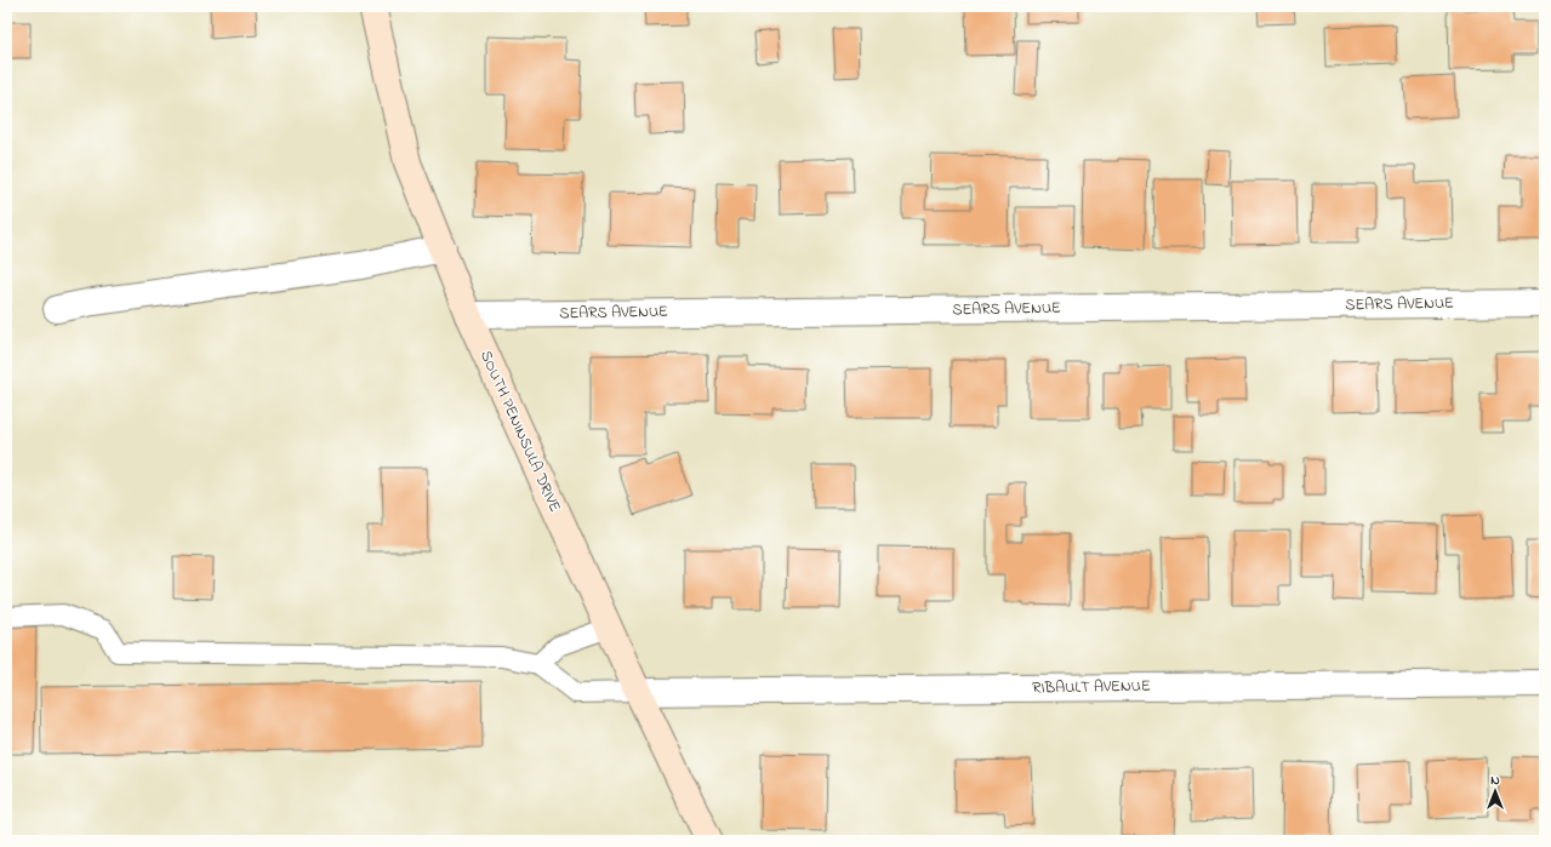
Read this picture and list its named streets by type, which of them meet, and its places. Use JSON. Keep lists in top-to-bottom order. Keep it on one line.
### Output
{"streets":{"main road":["SOUTH PENINSULA DRIVE"],"street":["SEARS AVENUE","RIBAULT AVENUE"]},"crossings":[["SEARS AVENUE","SOUTH PENINSULA DRIVE"],["SOUTH PENINSULA DRIVE","RIBAULT AVENUE"]],"north":"top"}
